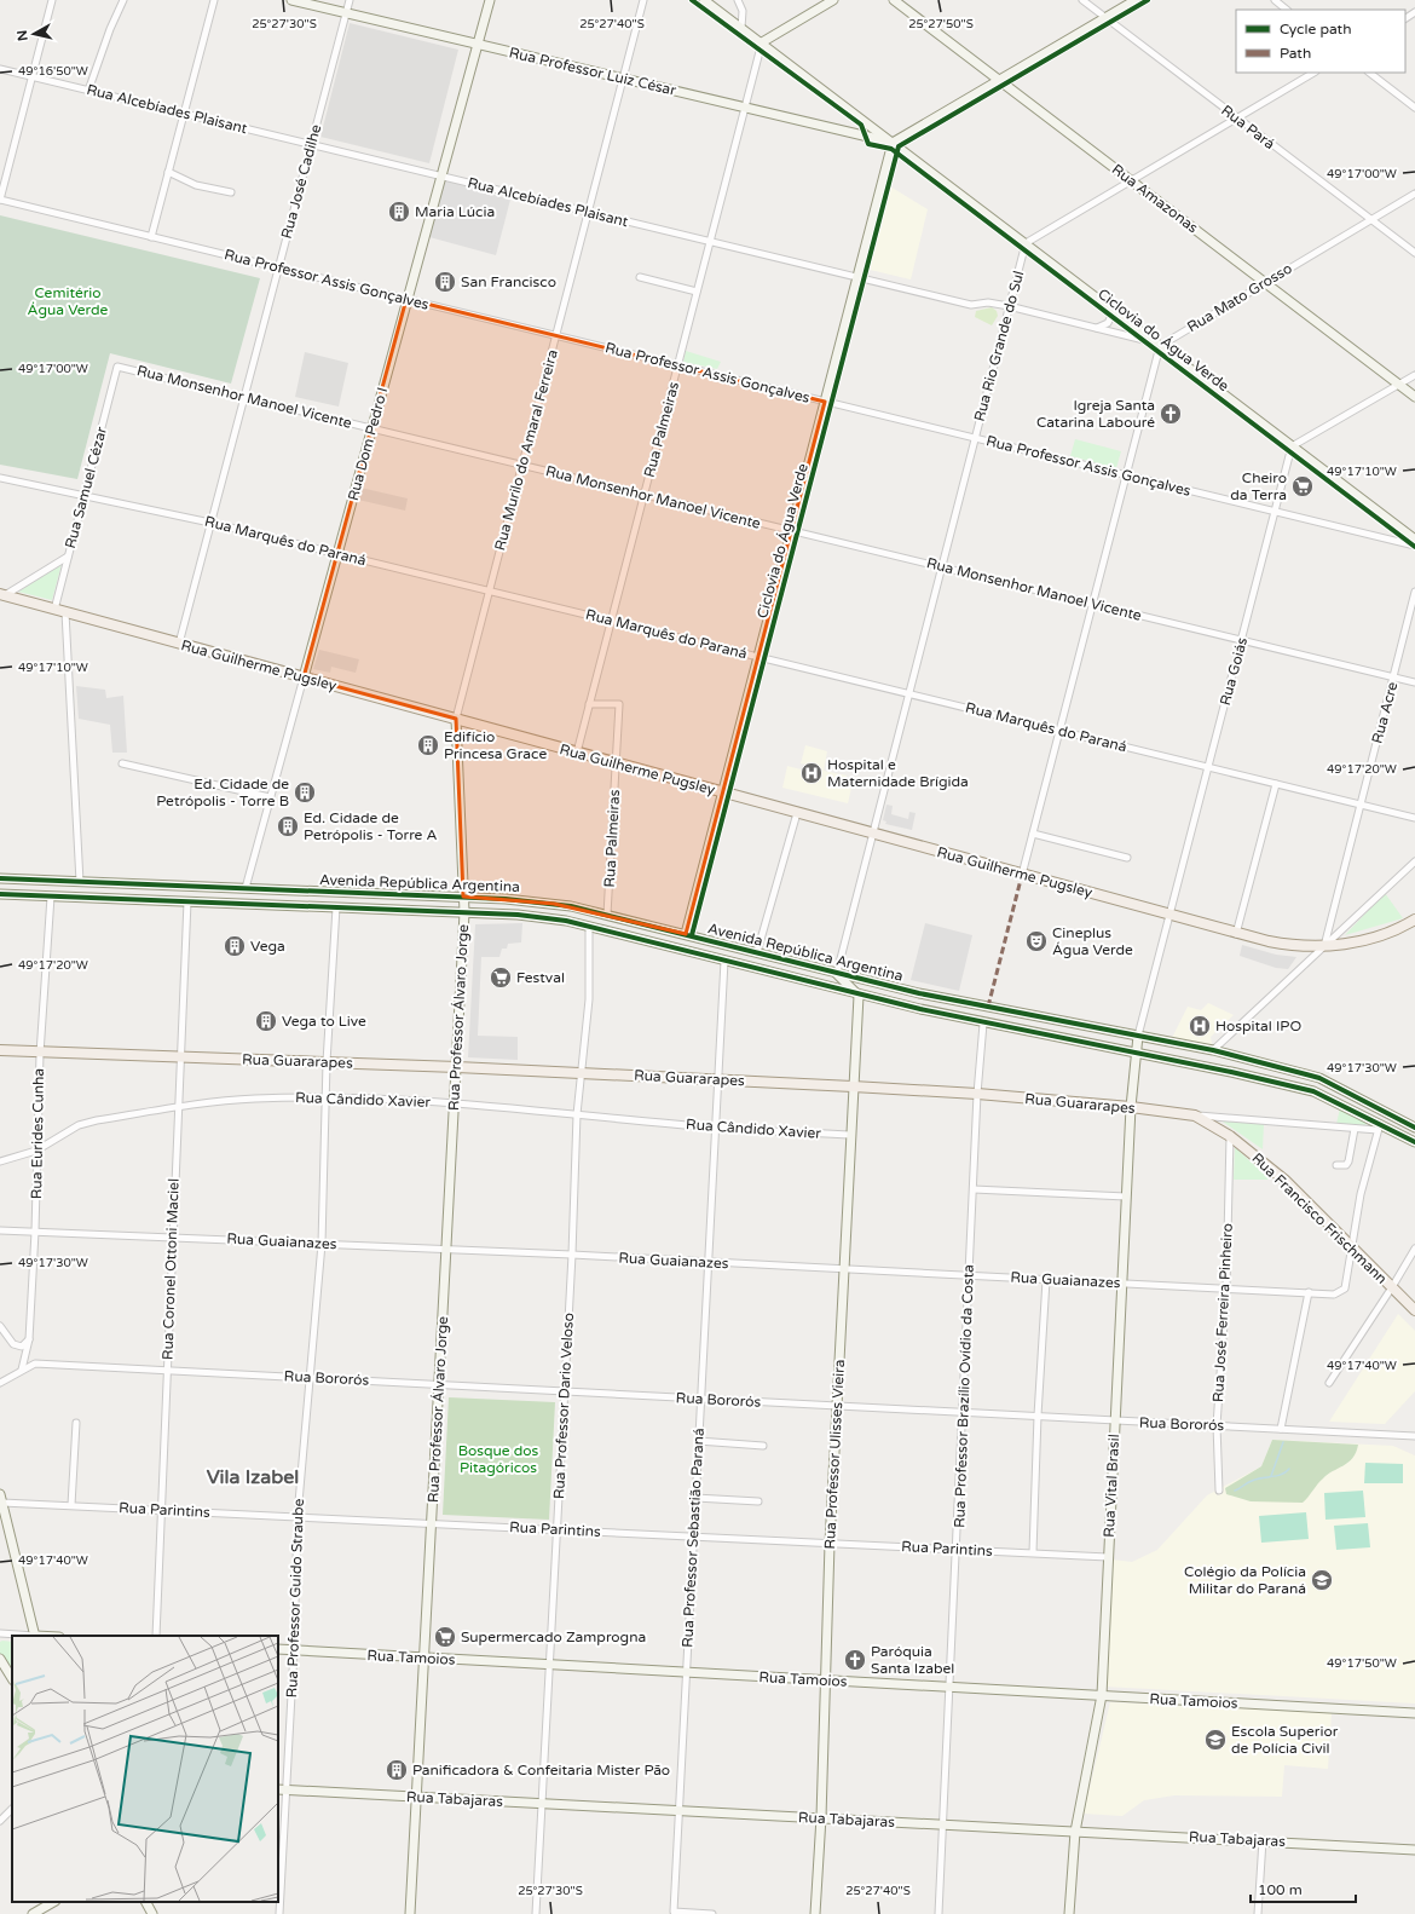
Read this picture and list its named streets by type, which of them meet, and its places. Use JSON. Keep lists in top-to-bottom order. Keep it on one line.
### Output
{"streets":{"main road":["Rua Guilherme Pugsley","Rua Guararapes","Rua Francisco Frischmann"],"street":["Rua Professor Luiz César","Rua Alcebíades Plaisant","Rua Pará","Rua José Cadilhe","Rua Amazonas","Rua Professor Assis Gonçalves","Rua Mato Grosso","Rua Rio Grande do Sul","Rua Monsenhor Manoel Vicente","Rua Palmeiras","Rua Dom Pedro I","Rua Murilo do Amaral Ferreira","Rua Samuel Cézar","Rua Marquês do Paraná","Rua Goiás","Rua Acre","Avenida República Argentina","Rua Professor Álvaro Jorge","Rua Cândido Xavier","Rua Eurides Cunha","Rua Guaianazes","Rua Coronel Ottoni Maciel","Rua José Ferreira Pinheiro","Rua Bororós","Rua Professor Brazílio Ovídio da Costa","Rua Professor Dario Veloso","Rua Professor Ulisses Vieira","Rua Vital Brasil","Rua Parintins","Rua Professor Sebastião Paraná","Rua Professor Guido Straube","Rua Tamoios","Rua Tabajaras"],"cycle path":["Ciclovia do Água Verde"]},"crossings":[["Rua Professor Luiz César","Rua José Cadilhe"],["Rua Professor Luiz César","Rua Palmeiras"],["Rua Professor Luiz César","Rua Dom Pedro I"],["Rua Professor Luiz César","Rua Murilo do Amaral Ferreira"],["Rua Alcebíades Plaisant","Rua José Cadilhe"],["Rua Alcebíades Plaisant","Rua Mato Grosso"],["Rua Alcebíades Plaisant","Rua Rio Grande do Sul"],["Rua Alcebíades Plaisant","Rua Palmeiras"],["Rua Alcebíades Plaisant","Rua Dom Pedro I"],["Rua Alcebíades Plaisant","Rua Murilo do Amaral Ferreira"],["Rua Pará","Rua Mato Grosso"],["Rua José Cadilhe","Rua Professor Assis Gonçalves"],["Rua José Cadilhe","Rua Monsenhor Manoel Vicente"],["Rua José Cadilhe","Rua Marquês do Paraná"],["Rua José Cadilhe","Rua Guilherme Pugsley"],["Rua Amazonas","Rua Mato Grosso"],["Rua Professor Assis Gonçalves","Rua Rio Grande do Sul"],["Rua Professor Assis Gonçalves","Rua Palmeiras"],["Rua Professor Assis Gonçalves","Rua Dom Pedro I"],["Rua Professor Assis Gonçalves","Rua Murilo do Amaral Ferreira"],["Rua Professor Assis Gonçalves","Rua Goiás"],["Rua Rio Grande do Sul","Rua Monsenhor Manoel Vicente"],["Rua Rio Grande do Sul","Rua Marquês do Paraná"],["Rua Rio Grande do Sul","Rua Guilherme Pugsley"],["Rua Rio Grande do Sul","Avenida República Argentina"],["Rua Monsenhor Manoel Vicente","Rua Palmeiras"],["Rua Monsenhor Manoel Vicente","Rua Dom Pedro I"],["Rua Monsenhor Manoel Vicente","Rua Murilo do Amaral Ferreira"],["Rua Monsenhor Manoel Vicente","Rua Samuel Cézar"],["Rua Monsenhor Manoel Vicente","Rua Goiás"],["Rua Monsenhor Manoel Vicente","Rua Acre"],["Rua Palmeiras","Rua Marquês do Paraná"],["Rua Palmeiras","Rua Guilherme Pugsley"],["Rua Palmeiras","Avenida República Argentina"],["Rua Dom Pedro I","Rua Marquês do Paraná"],["Rua Dom Pedro I","Rua Guilherme Pugsley"],["Rua Dom Pedro I","Avenida República Argentina"],["Rua Murilo do Amaral Ferreira","Rua Marquês do Paraná"],["Rua Murilo do Amaral Ferreira","Rua Guilherme Pugsley"],["Rua Murilo do Amaral Ferreira","Avenida República Argentina"],["Rua Murilo do Amaral Ferreira","Rua Professor Álvaro Jorge"],["Rua Samuel Cézar","Rua Marquês do Paraná"],["Rua Samuel Cézar","Rua Guilherme Pugsley"],["Rua Marquês do Paraná","Rua Goiás"],["Rua Marquês do Paraná","Rua Acre"],["Rua Guilherme Pugsley","Rua Goiás"],["Rua Guilherme Pugsley","Rua Acre"],["Rua Goiás","Avenida República Argentina"],["Rua Goiás","Rua Vital Brasil"],["Avenida República Argentina","Rua Professor Álvaro Jorge"],["Avenida República Argentina","Rua Guararapes"],["Avenida República Argentina","Rua Eurides Cunha"],["Avenida República Argentina","Rua Coronel Ottoni Maciel"],["Avenida República Argentina","Rua Professor Brazílio Ovídio da Costa"],["Avenida República Argentina","Rua Professor Dario Veloso"],["Avenida República Argentina","Rua Professor Ulisses Vieira"],["Avenida República Argentina","Rua Vital Brasil"],["Avenida República Argentina","Rua Professor Sebastião Paraná"],["Avenida República Argentina","Rua Professor Guido Straube"],["Rua Professor Álvaro Jorge","Rua Guararapes"],["Rua Professor Álvaro Jorge","Rua Cândido Xavier"],["Rua Professor Álvaro Jorge","Rua Guaianazes"],["Rua Professor Álvaro Jorge","Rua Bororós"],["Rua Professor Álvaro Jorge","Rua Parintins"],["Rua Professor Álvaro Jorge","Rua Tamoios"],["Rua Professor Álvaro Jorge","Rua Tabajaras"],["Rua Guararapes","Rua Eurides Cunha"],["Rua Guararapes","Rua Francisco Frischmann"],["Rua Guararapes","Rua Coronel Ottoni Maciel"],["Rua Guararapes","Rua Professor Brazílio Ovídio da Costa"],["Rua Guararapes","Rua Professor Dario Veloso"],["Rua Guararapes","Rua Professor Ulisses Vieira"],["Rua Guararapes","Rua Vital Brasil"],["Rua Guararapes","Rua Professor Sebastião Paraná"],["Rua Guararapes","Rua Professor Guido Straube"],["Rua Cândido Xavier","Rua Eurides Cunha"],["Rua Cândido Xavier","Rua Coronel Ottoni Maciel"],["Rua Cândido Xavier","Rua Professor Dario Veloso"],["Rua Cândido Xavier","Rua Professor Ulisses Vieira"],["Rua Cândido Xavier","Rua Professor Sebastião Paraná"],["Rua Cândido Xavier","Rua Professor Guido Straube"],["Rua Eurides Cunha","Rua Guaianazes"],["Rua Eurides Cunha","Rua Bororós"],["Rua Francisco Frischmann","Rua Guaianazes"],["Rua Francisco Frischmann","Rua José Ferreira Pinheiro"],["Rua Guaianazes","Rua Coronel Ottoni Maciel"],["Rua Guaianazes","Rua José Ferreira Pinheiro"],["Rua Guaianazes","Rua Professor Brazílio Ovídio da Costa"],["Rua Guaianazes","Rua Professor Dario Veloso"],["Rua Guaianazes","Rua Professor Ulisses Vieira"],["Rua Guaianazes","Rua Vital Brasil"],["Rua Guaianazes","Rua Professor Sebastião Paraná"],["Rua Guaianazes","Rua Professor Guido Straube"],["Rua Coronel Ottoni Maciel","Rua Bororós"],["Rua Coronel Ottoni Maciel","Rua Parintins"],["Rua José Ferreira Pinheiro","Rua Bororós"],["Rua Bororós","Rua Professor Brazílio Ovídio da Costa"],["Rua Bororós","Rua Professor Dario Veloso"],["Rua Bororós","Rua Professor Ulisses Vieira"],["Rua Bororós","Rua Vital Brasil"],["Rua Bororós","Rua Professor Sebastião Paraná"],["Rua Bororós","Rua Professor Guido Straube"],["Rua Professor Brazílio Ovídio da Costa","Rua Parintins"],["Rua Professor Brazílio Ovídio da Costa","Rua Tamoios"],["Rua Professor Brazílio Ovídio da Costa","Rua Tabajaras"],["Rua Professor Dario Veloso","Rua Parintins"],["Rua Professor Dario Veloso","Rua Tamoios"],["Rua Professor Dario Veloso","Rua Tabajaras"],["Rua Professor Ulisses Vieira","Rua Parintins"],["Rua Professor Ulisses Vieira","Rua Tamoios"],["Rua Professor Ulisses Vieira","Rua Tabajaras"],["Rua Vital Brasil","Rua Parintins"],["Rua Vital Brasil","Rua Tamoios"],["Rua Vital Brasil","Rua Tabajaras"],["Rua Parintins","Rua Professor Sebastião Paraná"],["Rua Parintins","Rua Professor Guido Straube"],["Rua Professor Sebastião Paraná","Rua Tamoios"],["Rua Professor Sebastião Paraná","Rua Tabajaras"],["Rua Professor Guido Straube","Rua Tamoios"],["Rua Professor Guido Straube","Rua Tabajaras"]],"districts":["Vila Izabel"],"parks":["Cemitério Água Verde","Bosque dos Pitagóricos"],"places":{"building":["Maria Lúcia","San Francisco","Edifício Princesa Grace","Ed. Cidade de Petrópolis - Torre B","Ed. Cidade de Petrópolis - Torre A","Vega","Vega to Live","Panificadora & Confeitaria Mister Pão"],"church":["Igreja Santa Catarina Labouré","Paróquia Santa Izabel"],"supermarket":["Cheiro da Terra","Festval","Supermercado Zamprogna"],"hospital":["Hospital e Maternidade Brígida","Hospital IPO"],"theatre":["Cineplus Água Verde"],"school or university":["Colégio da Polícia Militar do Paraná","Escola Superior de Polícia Civil"]},"legend":["Cycle path","Path"],"scale_bar":"100 m","north":"left","coordinates":["25°27'30\"S","25°27'40\"S","25°27'50\"S","49°16'50\"W","49°17'00\"W","49°17'10\"W","49°17'20\"W","49°17'30\"W","49°17'40\"W","49°17'50\"W"]}
